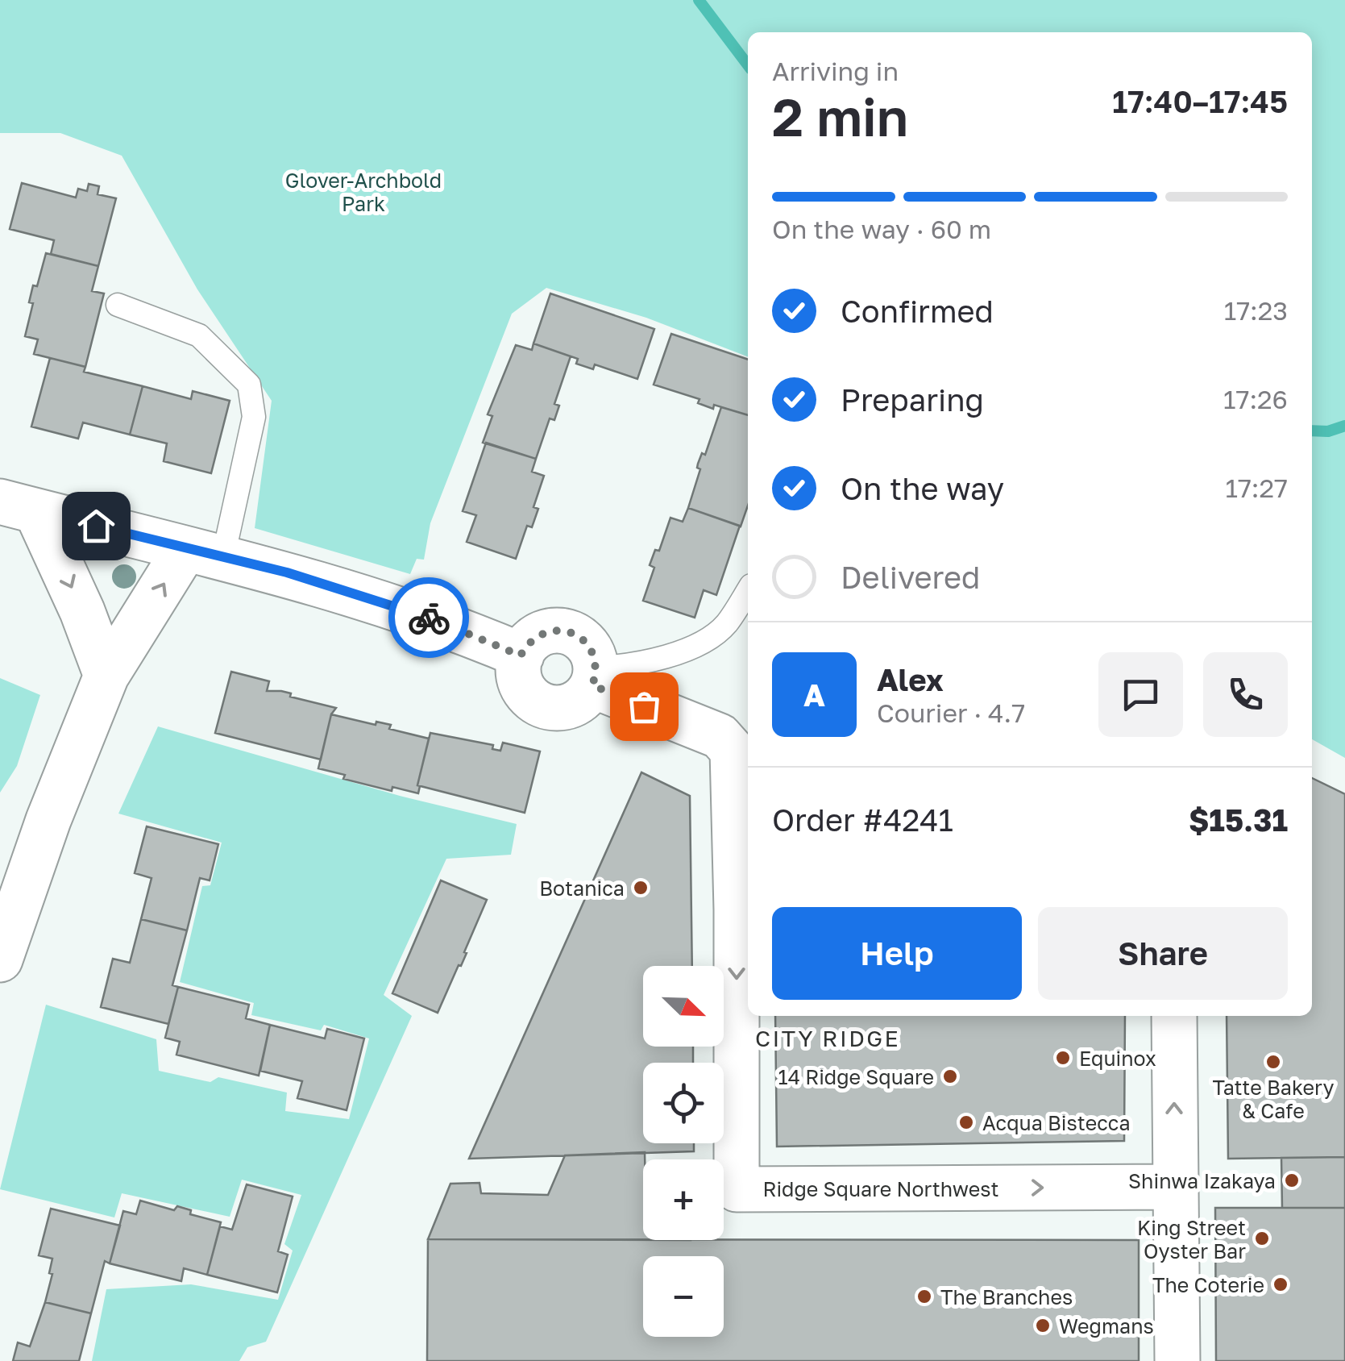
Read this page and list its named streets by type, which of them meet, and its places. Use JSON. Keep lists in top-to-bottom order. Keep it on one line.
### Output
{"streets":{"street":["Ridge Square Northwest"]},"districts":["CITY RIDGE"],"parks":["Glover-Archbold Park"],"places":["Botanica","Equinox","Tatte Bakery & Cafe","14 Ridge Square","Acqua Bistecca","Shinwa Izakaya","King Street Oyster Bar","The Coterie","The Branches","Wegmans"],"north":"bottom right","page":{"heading":["2 min","Arriving in","17:40–17:45"],"panel":["Alex","Courier · 4.7","Order #4241","$15.31"],"bar":"On the way · 60 m","list":[["Confirmed","17:23"],["Preparing","17:26"],["On the way","17:27"],"Delivered"],"round":"A","buttons":["Help","Share"],"map_buttons":["+","−"]}}
